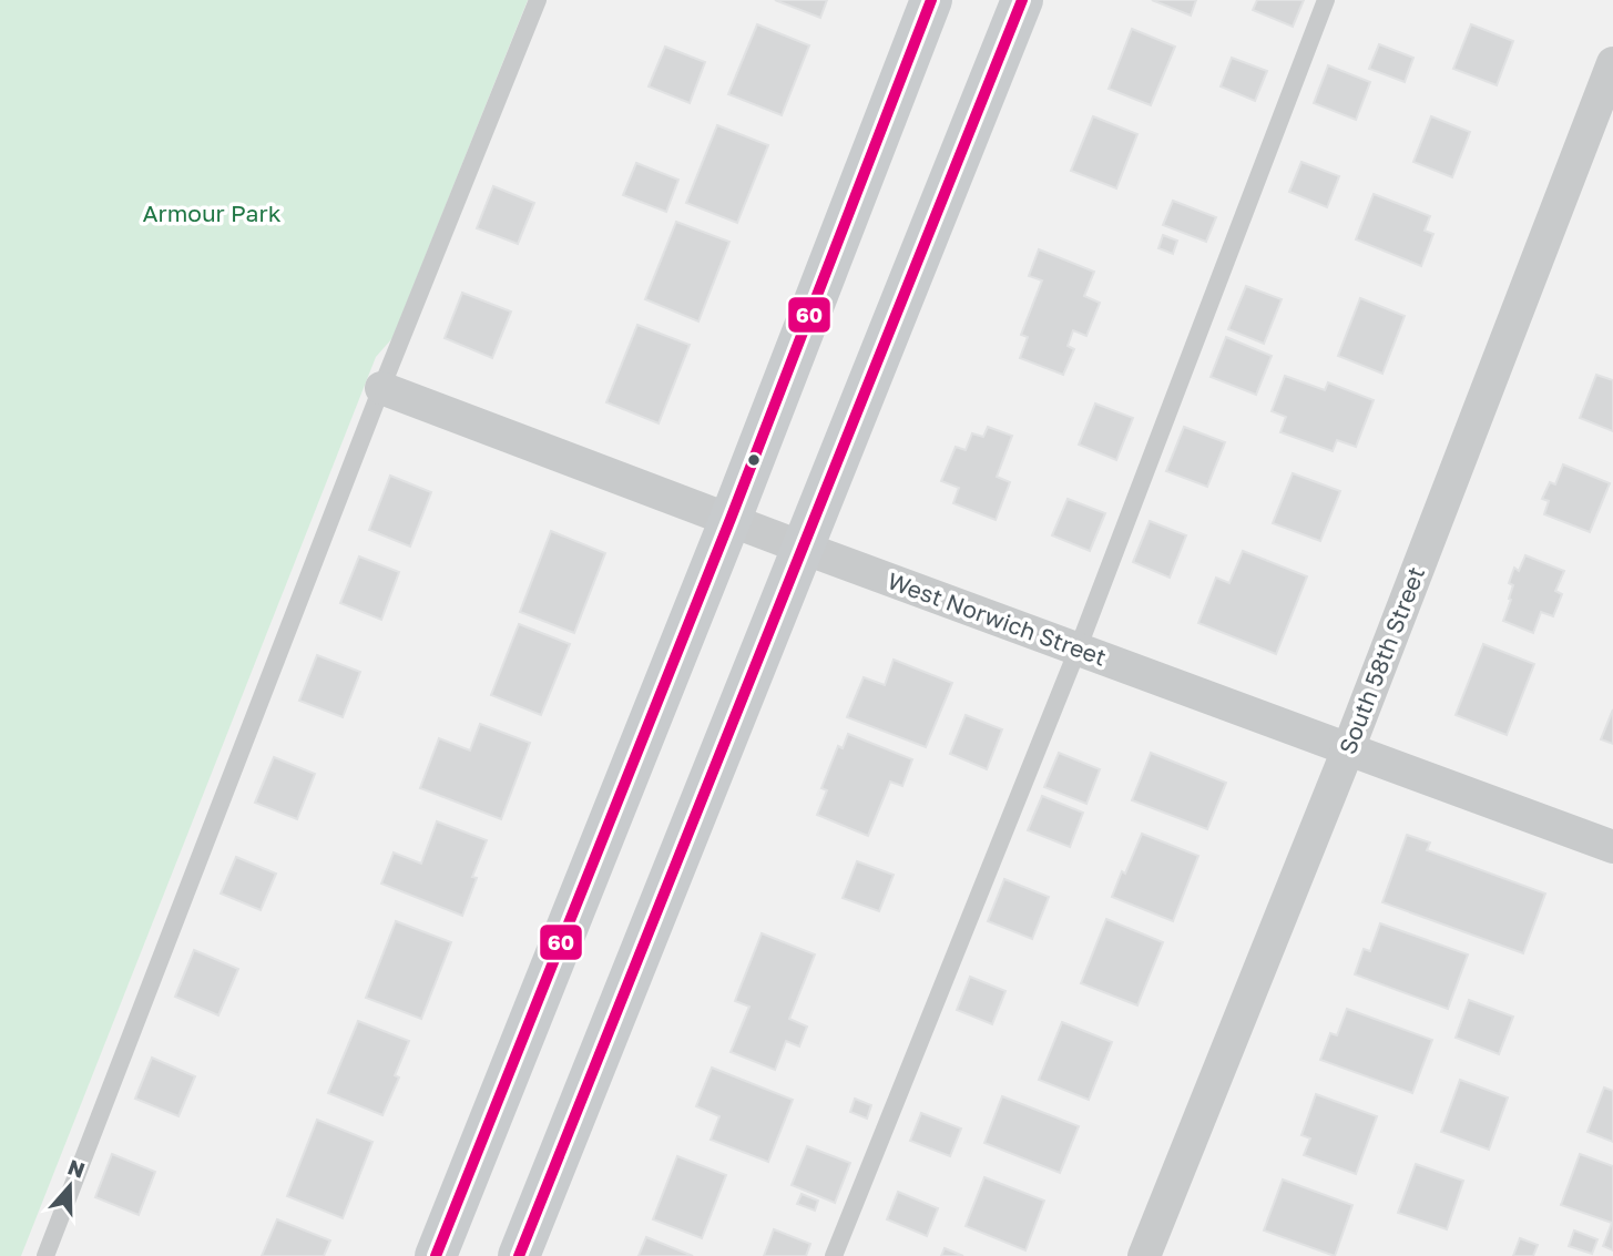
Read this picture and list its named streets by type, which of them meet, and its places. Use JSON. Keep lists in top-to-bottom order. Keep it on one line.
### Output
{"streets":{"street":["West Norwich Street","South 58th Street"]},"crossings":[["West Norwich Street","South 58th Street"]],"parks":["Armour Park"],"lines":["transit line 60"],"north":"top"}
